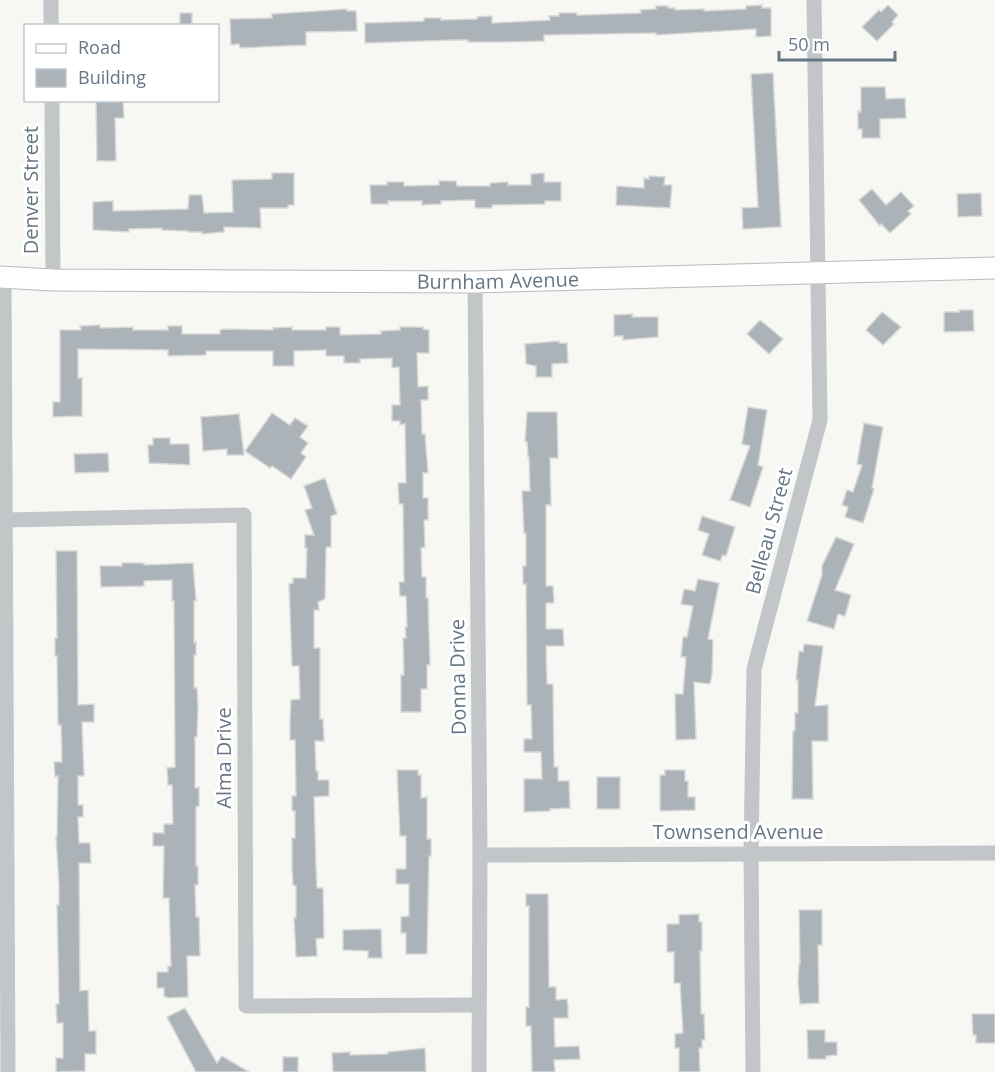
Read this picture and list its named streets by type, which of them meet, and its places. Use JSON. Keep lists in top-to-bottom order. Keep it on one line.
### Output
{"streets":{"street":["Denver Street","Burnham Avenue","Belleau Street","Donna Drive","Alma Drive","Townsend Avenue"]},"crossings":[["Denver Street","Burnham Avenue"],["Denver Street","Alma Drive"],["Burnham Avenue","Belleau Street"],["Burnham Avenue","Donna Drive"],["Belleau Street","Townsend Avenue"],["Donna Drive","Alma Drive"],["Donna Drive","Townsend Avenue"]],"legend":["Road","Building"],"scale_bar":"50 m"}
